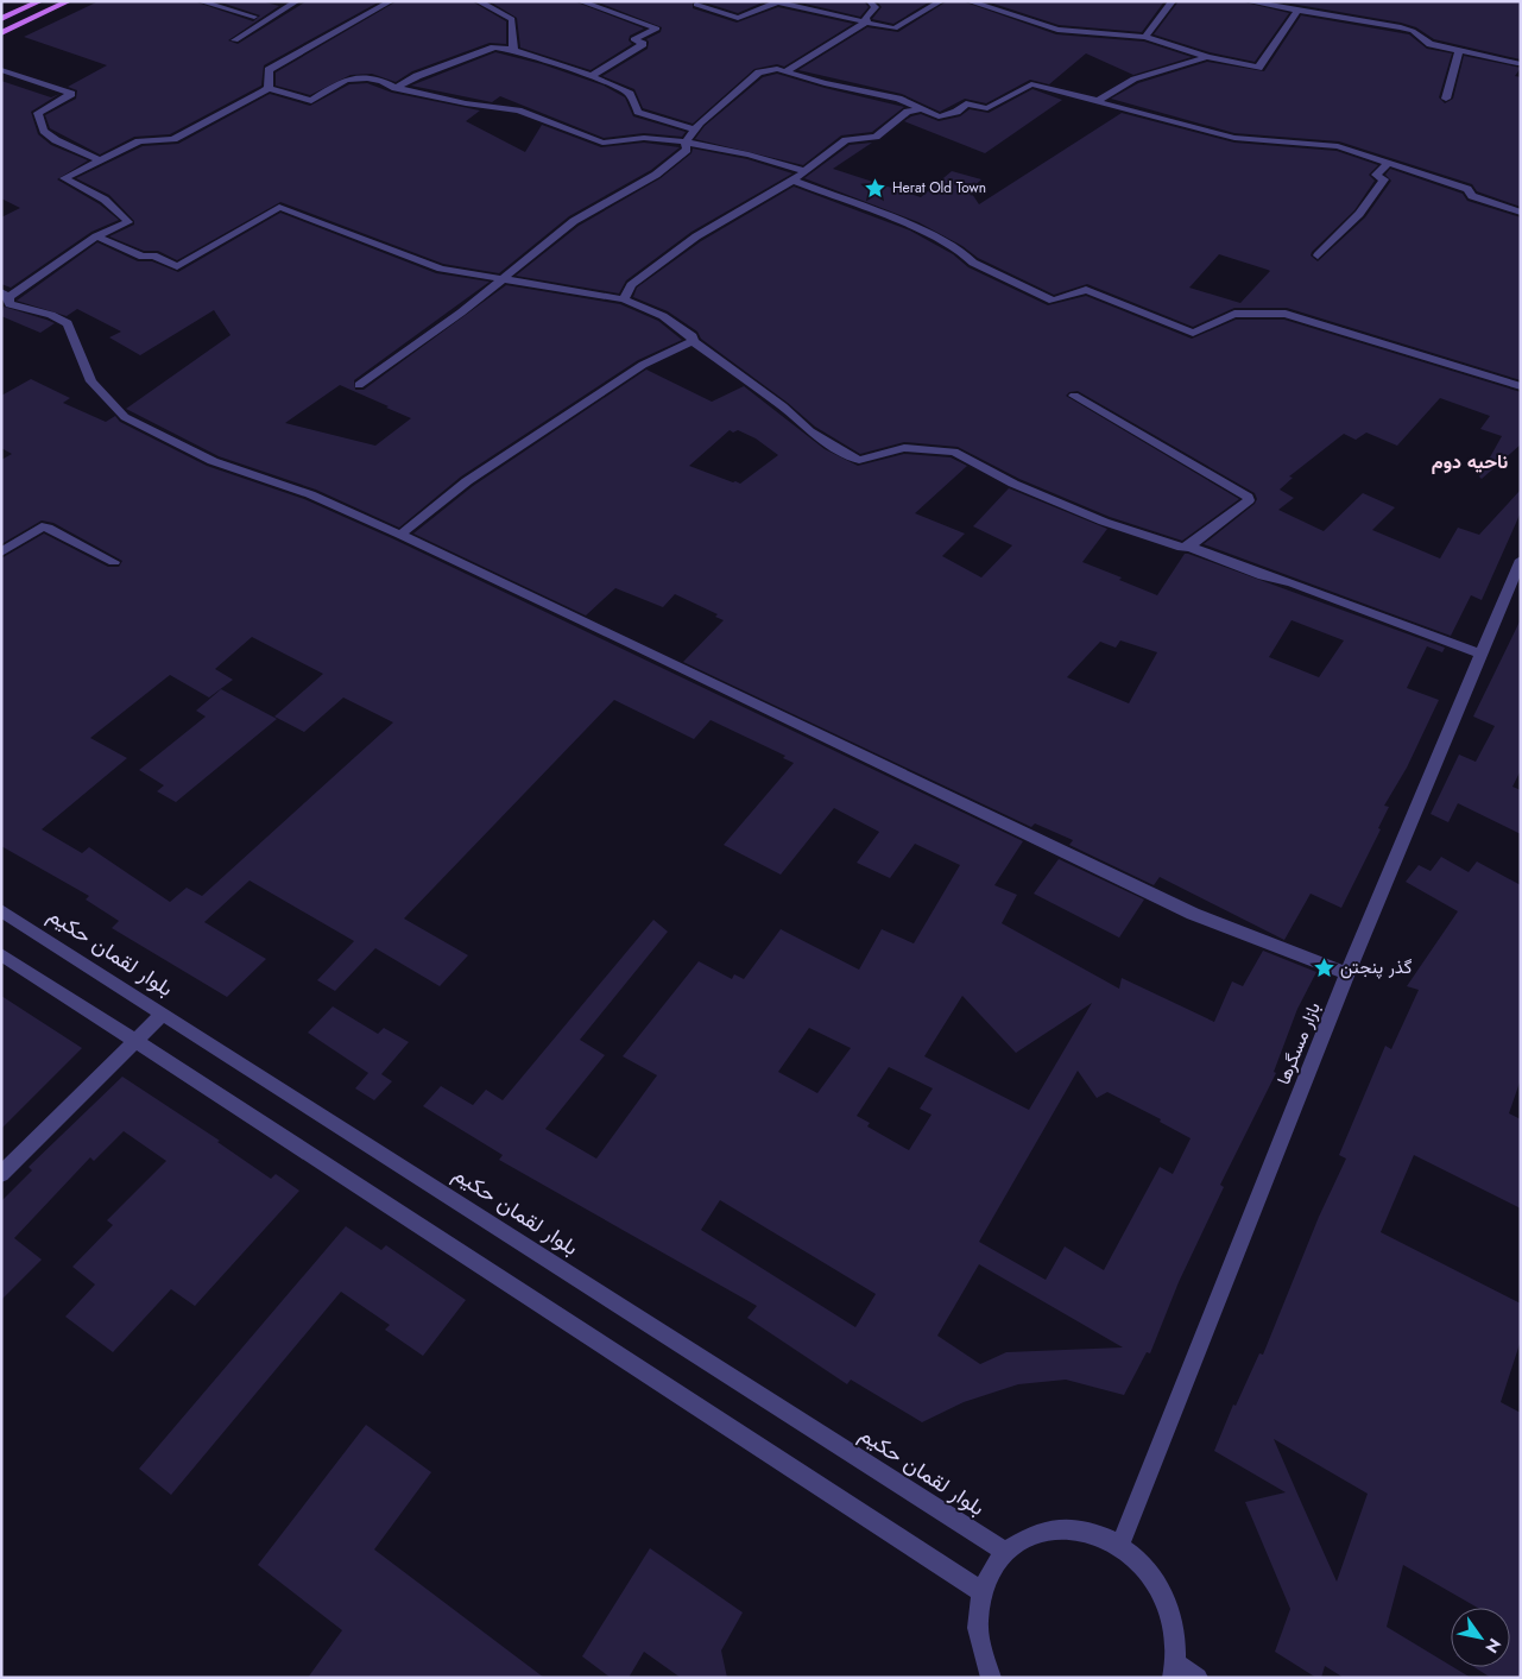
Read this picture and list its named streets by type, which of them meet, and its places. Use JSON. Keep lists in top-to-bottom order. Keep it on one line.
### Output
{"streets":{"street":["بلوار لقمان حکیم","بازار مسگرها"]},"districts":["ناحیه دوم"],"places":{"place":["Herat Old Town","گذر پنجتن"]},"north":"bottom right"}
